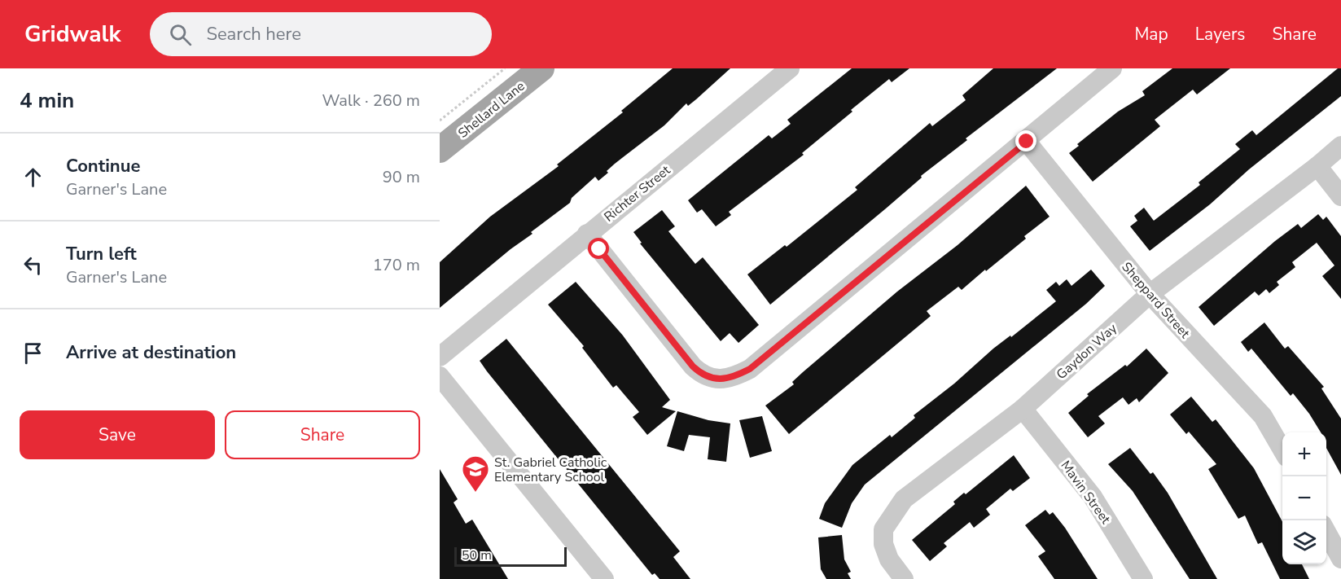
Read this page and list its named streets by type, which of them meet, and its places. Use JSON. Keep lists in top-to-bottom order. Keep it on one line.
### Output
{"streets":{"main road":["Shellard Lane"],"street":["Richter Street","Sheppard Street","Gaydon Way","Mavin Street"]},"crossings":[["Sheppard Street","Gaydon Way"],["Gaydon Way","Mavin Street"]],"places":{"school or university":["St. Gabriel Catholic Elementary School"]},"scale_bar":"50 m","page":{"header":"Gridwalk","search":"Search here","nav":["Map","Layers","Share"],"heading":["4 min","Walk · 260 m"],"list":[["Continue","Garner's Lane","90 m"],["Turn left","Garner's Lane","170 m"],"Arrive at destination"],"buttons":["Save","Share"],"map_buttons":["+","−"],"scale":"50 m"}}
